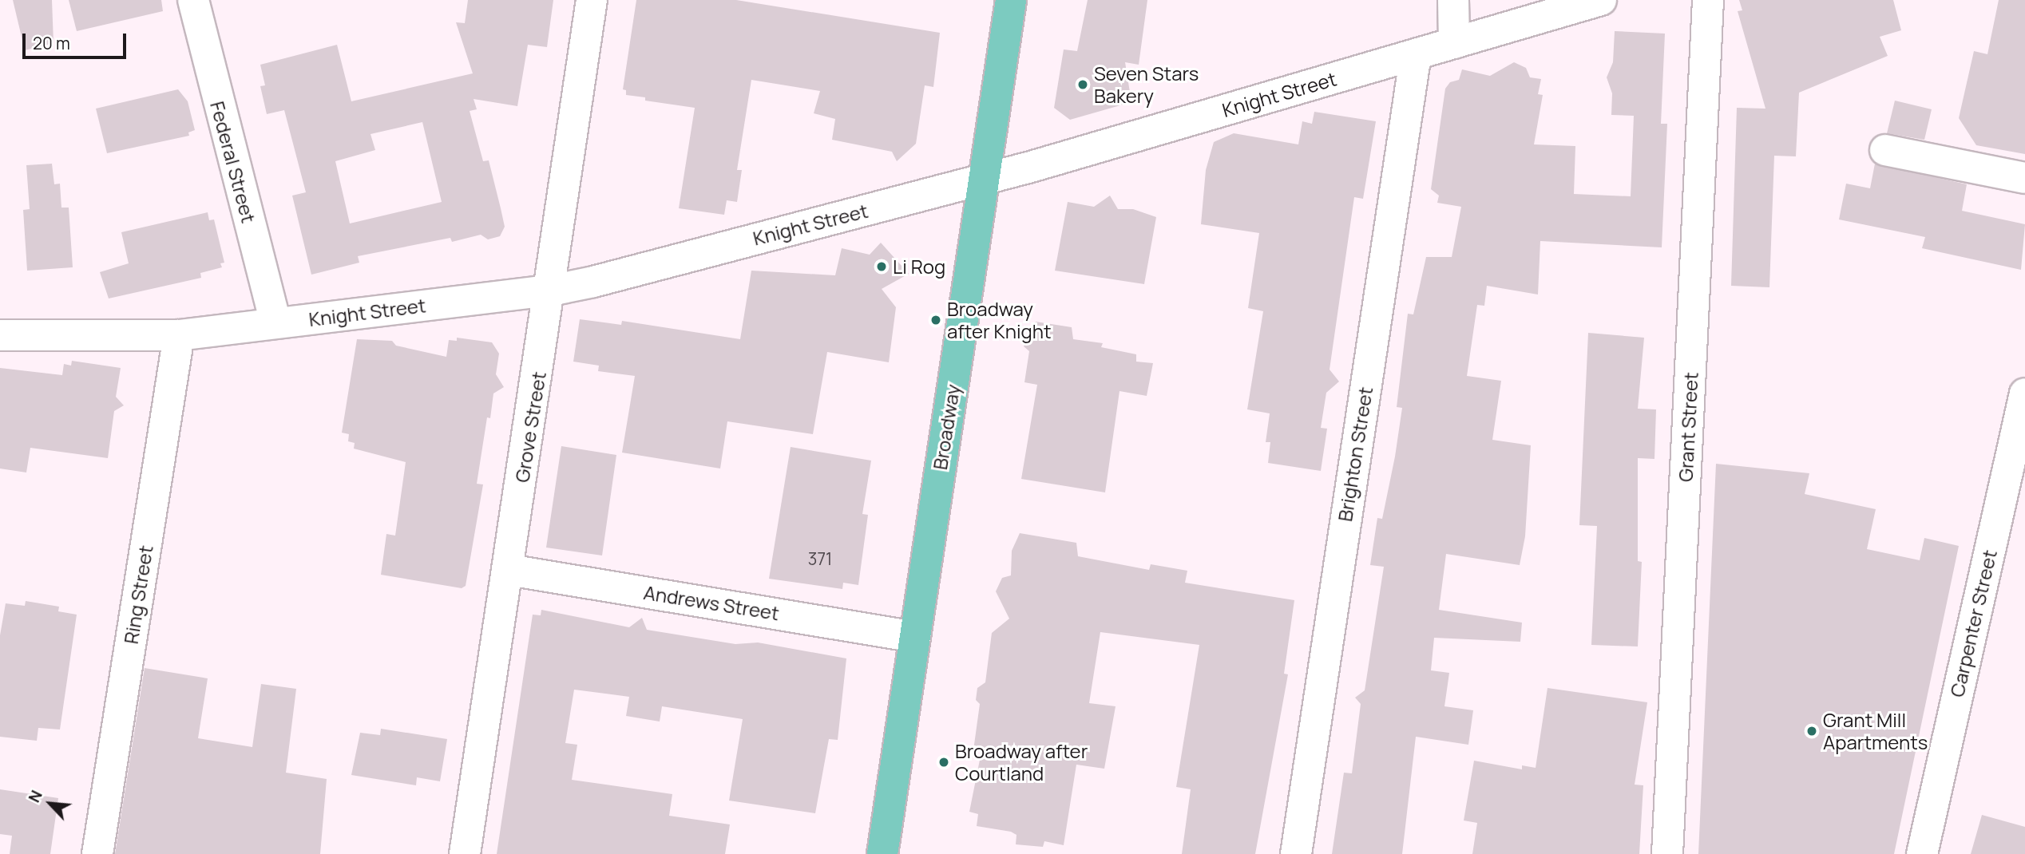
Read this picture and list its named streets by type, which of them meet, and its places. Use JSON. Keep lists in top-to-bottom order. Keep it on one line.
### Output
{"streets":{"main road":["Broadway"],"street":["Knight Street","Federal Street","Grove Street","Grant Street","Brighton Street","Ring Street","Andrews Street","Carpenter Street"]},"crossings":[["Knight Street","Federal Street"],["Knight Street","Grove Street"],["Knight Street","Broadway"],["Knight Street","Brighton Street"],["Knight Street","Ring Street"],["Grove Street","Andrews Street"],["Broadway","Andrews Street"]],"places":["Seven Stars Bakery","Li Rog","Broadway after Knight","Grant Mill Apartments","Broadway after Courtland"],"house_numbers":["371"],"scale_bar":"20 m","north":"top left"}
